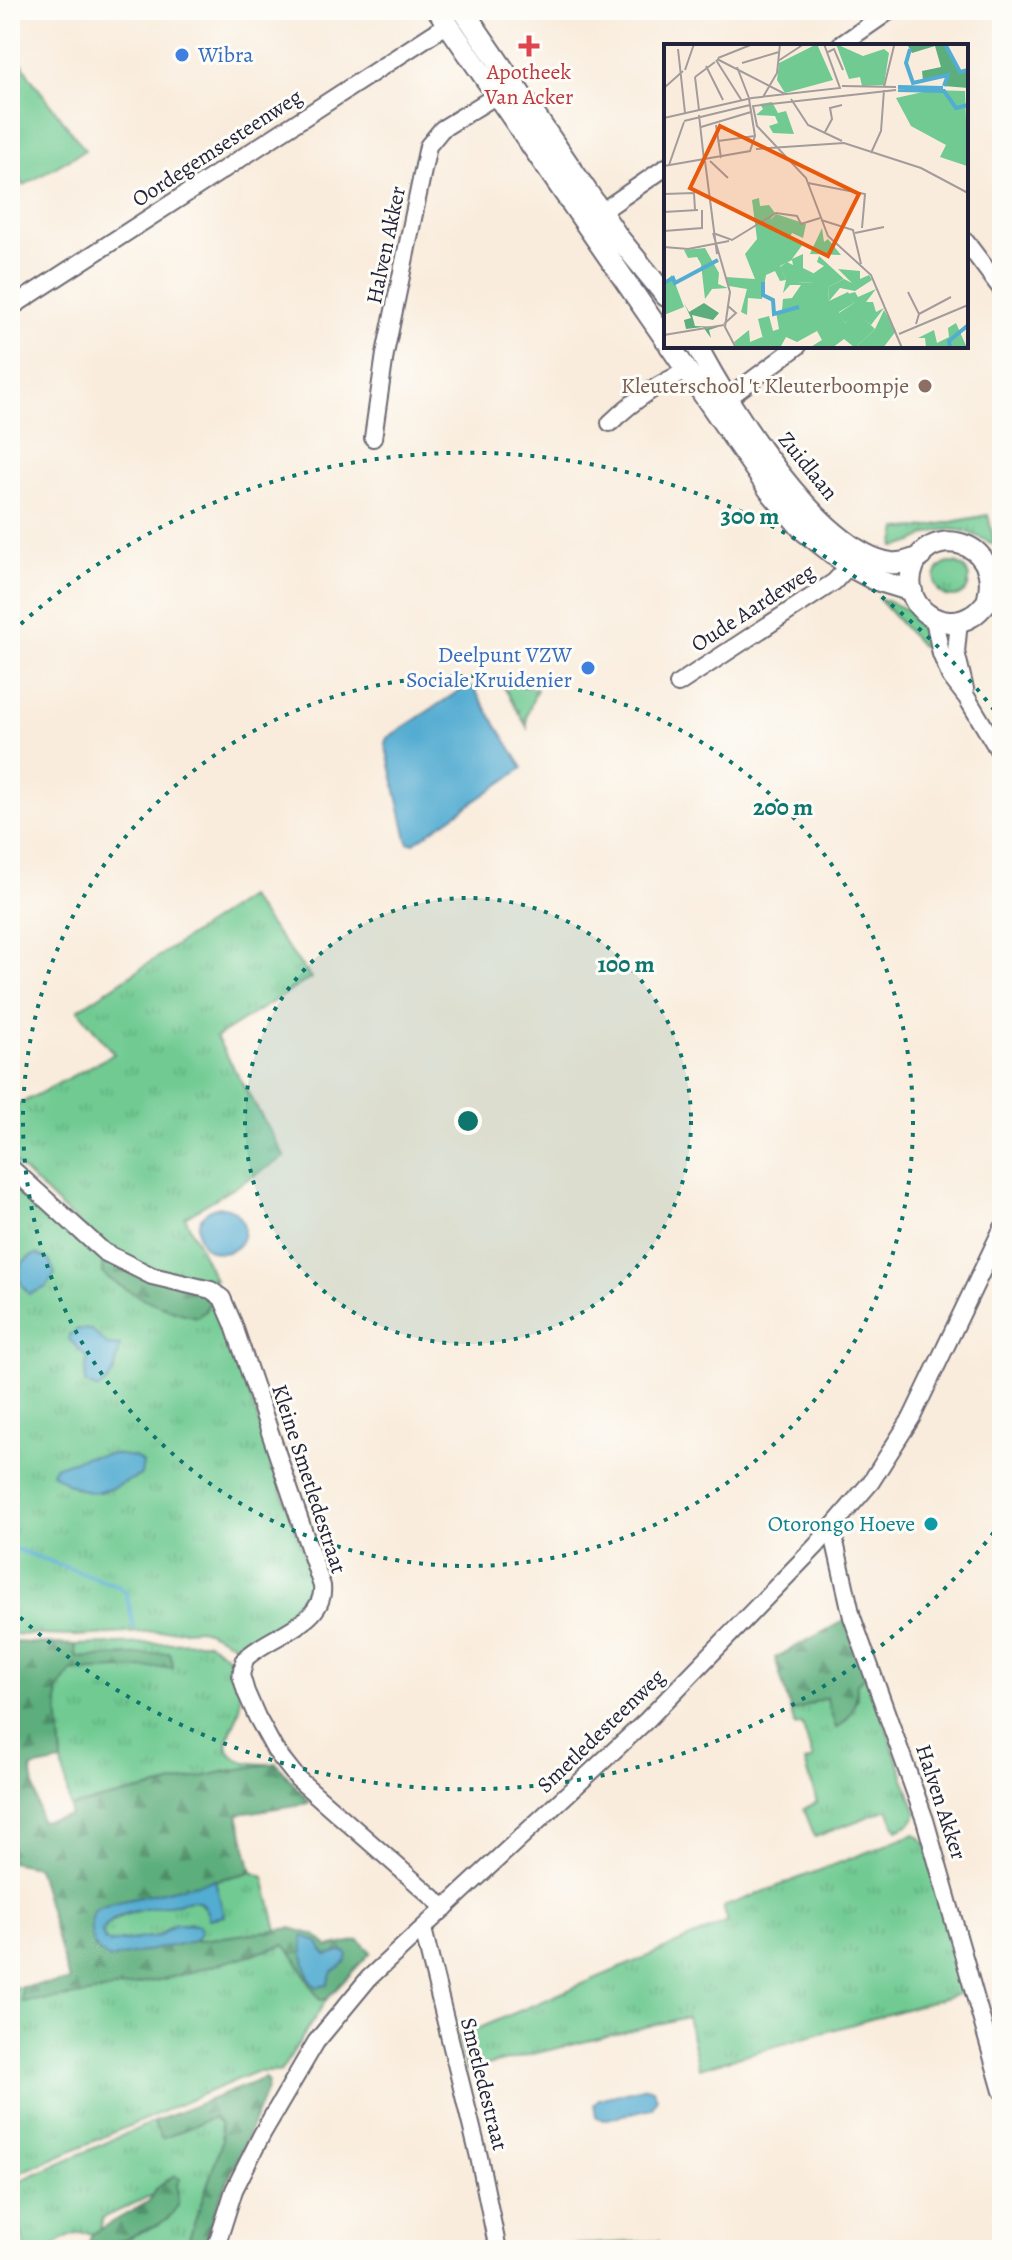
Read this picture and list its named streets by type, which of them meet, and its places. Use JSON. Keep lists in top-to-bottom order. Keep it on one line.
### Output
{"streets":{"main road":["Zuidlaan"],"street":["Oordegemsesteenweg","Halven Akker","Oude Aardeweg","Kleine Smetledestraat","Smetledesteenweg","Smetledestraat"]},"crossings":[["Halven Akker","Smetledesteenweg"],["Zuidlaan","Oude Aardeweg"],["Kleine Smetledestraat","Smetledesteenweg"],["Smetledesteenweg","Smetledestraat"]],"places":{"health":["Apotheek Van Acker"],"other":["Wibra","Kleuterschool 't Kleuterboompje","Deelpunt VZW Sociale Kruidenier","Otorongo Hoeve"]},"rings":["300 m","200 m","100 m"]}
